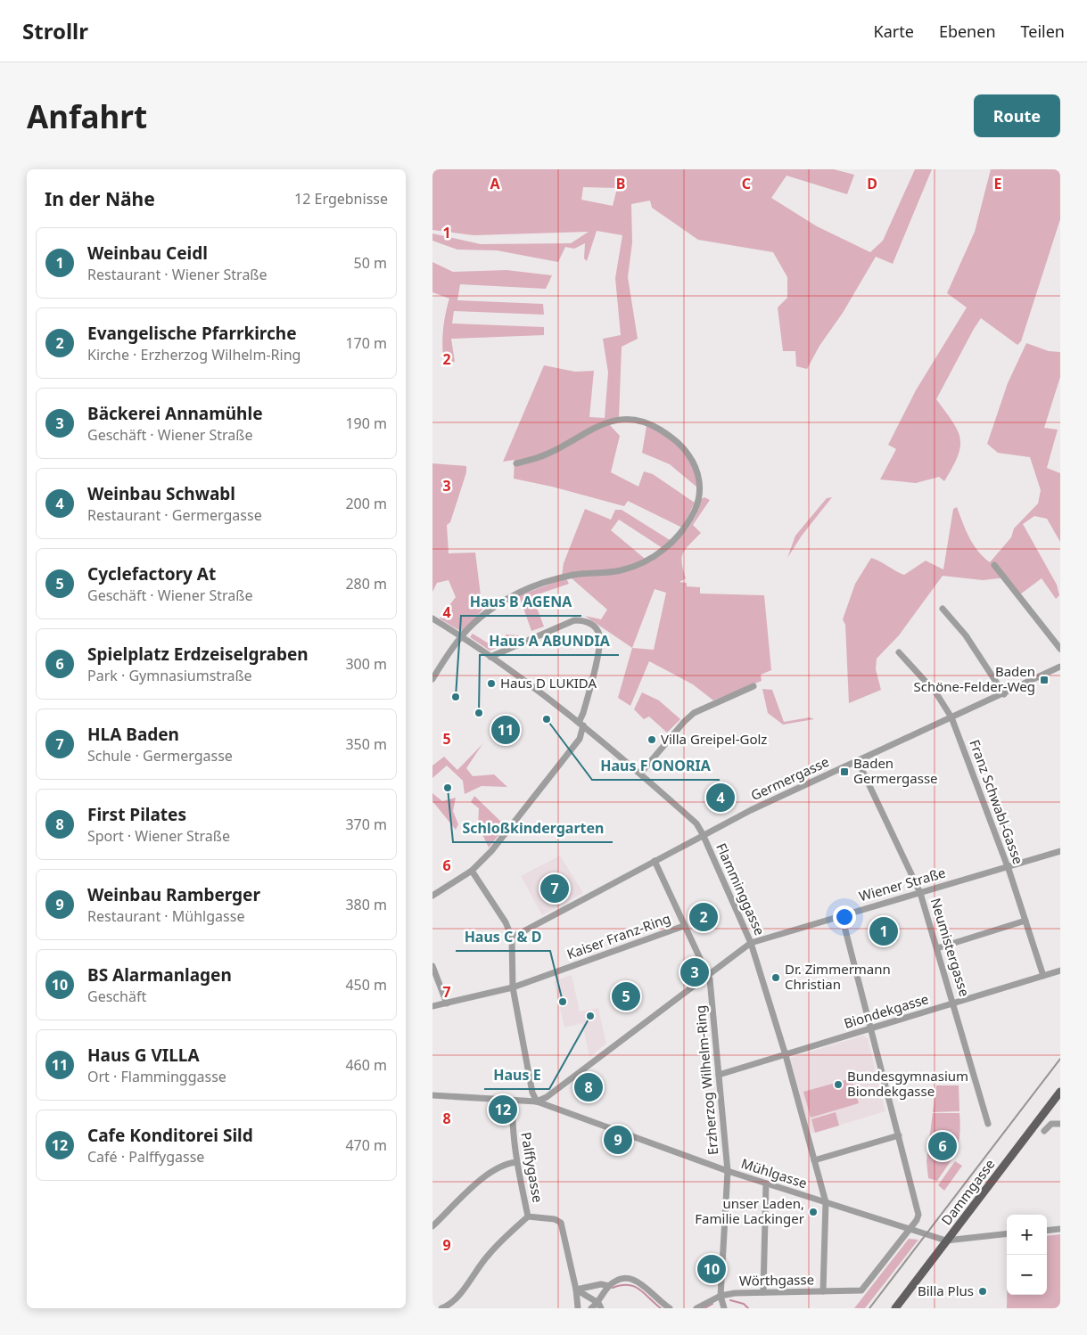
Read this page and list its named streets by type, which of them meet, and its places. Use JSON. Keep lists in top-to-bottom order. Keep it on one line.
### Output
{"streets":{"main road":["Dammgasse"],"street":["Germergasse","Franz Schwabl-Gasse","Wiener Straße","Flamminggasse","Kaiser Franz-Ring","Neumistergasse","Biondekgasse","Erzherzog Wilhelm-Ring","Palffygasse","Mühlgasse","Wörthgasse"]},"crossings":[["Germergasse","Franz Schwabl-Gasse"],["Germergasse","Flamminggasse"],["Germergasse","Neumistergasse"],["Germergasse","Erzherzog Wilhelm-Ring"],["Franz Schwabl-Gasse","Wiener Straße"],["Franz Schwabl-Gasse","Biondekgasse"],["Wiener Straße","Flamminggasse"],["Wiener Straße","Neumistergasse"],["Wiener Straße","Erzherzog Wilhelm-Ring"],["Wiener Straße","Mühlgasse"],["Flamminggasse","Biondekgasse"],["Flamminggasse","Mühlgasse"],["Flamminggasse","Wörthgasse"],["Kaiser Franz-Ring","Erzherzog Wilhelm-Ring"],["Neumistergasse","Biondekgasse"],["Biondekgasse","Erzherzog Wilhelm-Ring"],["Erzherzog Wilhelm-Ring","Mühlgasse"],["Erzherzog Wilhelm-Ring","Wörthgasse"],["Palffygasse","Mühlgasse"],["Mühlgasse","Dammgasse"],["Mühlgasse","Wörthgasse"]],"places":{"transit":["Baden Schöne-Felder-Weg","Baden Germergasse"],"other":["Haus D LUKIDA","Haus B AGENA","Haus A ABUNDIA","Haus F ONORIA","Villa Greipel-Golz","Schloßkindergarten","Dr. Zimmermann Christian","Haus C & D","Haus E","Bundesgymnasium Biondekgasse","unser Laden, Familie Lackinger","Billa Plus"]},"page":{"header":"Strollr","nav":["Karte","Ebenen","Teilen"],"buttons":"Route","title":"Anfahrt","heading":["In der Nähe","12 Ergebnisse"],"list":[{"mark":"1","name":"Weinbau Ceidl","note":"Restaurant · Wiener Straße","value":"50 m"},{"mark":"2","name":"Evangelische Pfarrkirche","note":"Kirche · Erzherzog Wilhelm-Ring","value":"170 m"},{"mark":"3","name":"Bäckerei Annamühle","note":"Geschäft · Wiener Straße","value":"190 m"},{"mark":"4","name":"Weinbau Schwabl","note":"Restaurant · Germergasse","value":"200 m"},{"mark":"5","name":"Cyclefactory At","note":"Geschäft · Wiener Straße","value":"280 m"},{"mark":"6","name":"Spielplatz Erdzeiselgraben","note":"Park · Gymnasiumstraße","value":"300 m"},{"mark":"7","name":"HLA Baden","note":"Schule · Germergasse","value":"350 m"},{"mark":"8","name":"First Pilates","note":"Sport · Wiener Straße","value":"370 m"},{"mark":"9","name":"Weinbau Ramberger","note":"Restaurant · Mühlgasse","value":"380 m"},{"mark":"10","name":"BS Alarmanlagen","note":"Geschäft","value":"450 m"},{"mark":"11","name":"Haus G VILLA","note":"Ort · Flamminggasse","value":"460 m"},{"mark":"12","name":"Cafe Konditorei Sild","note":"Café · Palffygasse","value":"470 m"}],"pins":["11","4","7","2","1","3","5","8","12","9","6","10"],"map_buttons":["+","−"]},"grid":{"columns":["A","B","C","D","E"],"rows":["1","2","3","4","5","6","7","8","9"]}}
